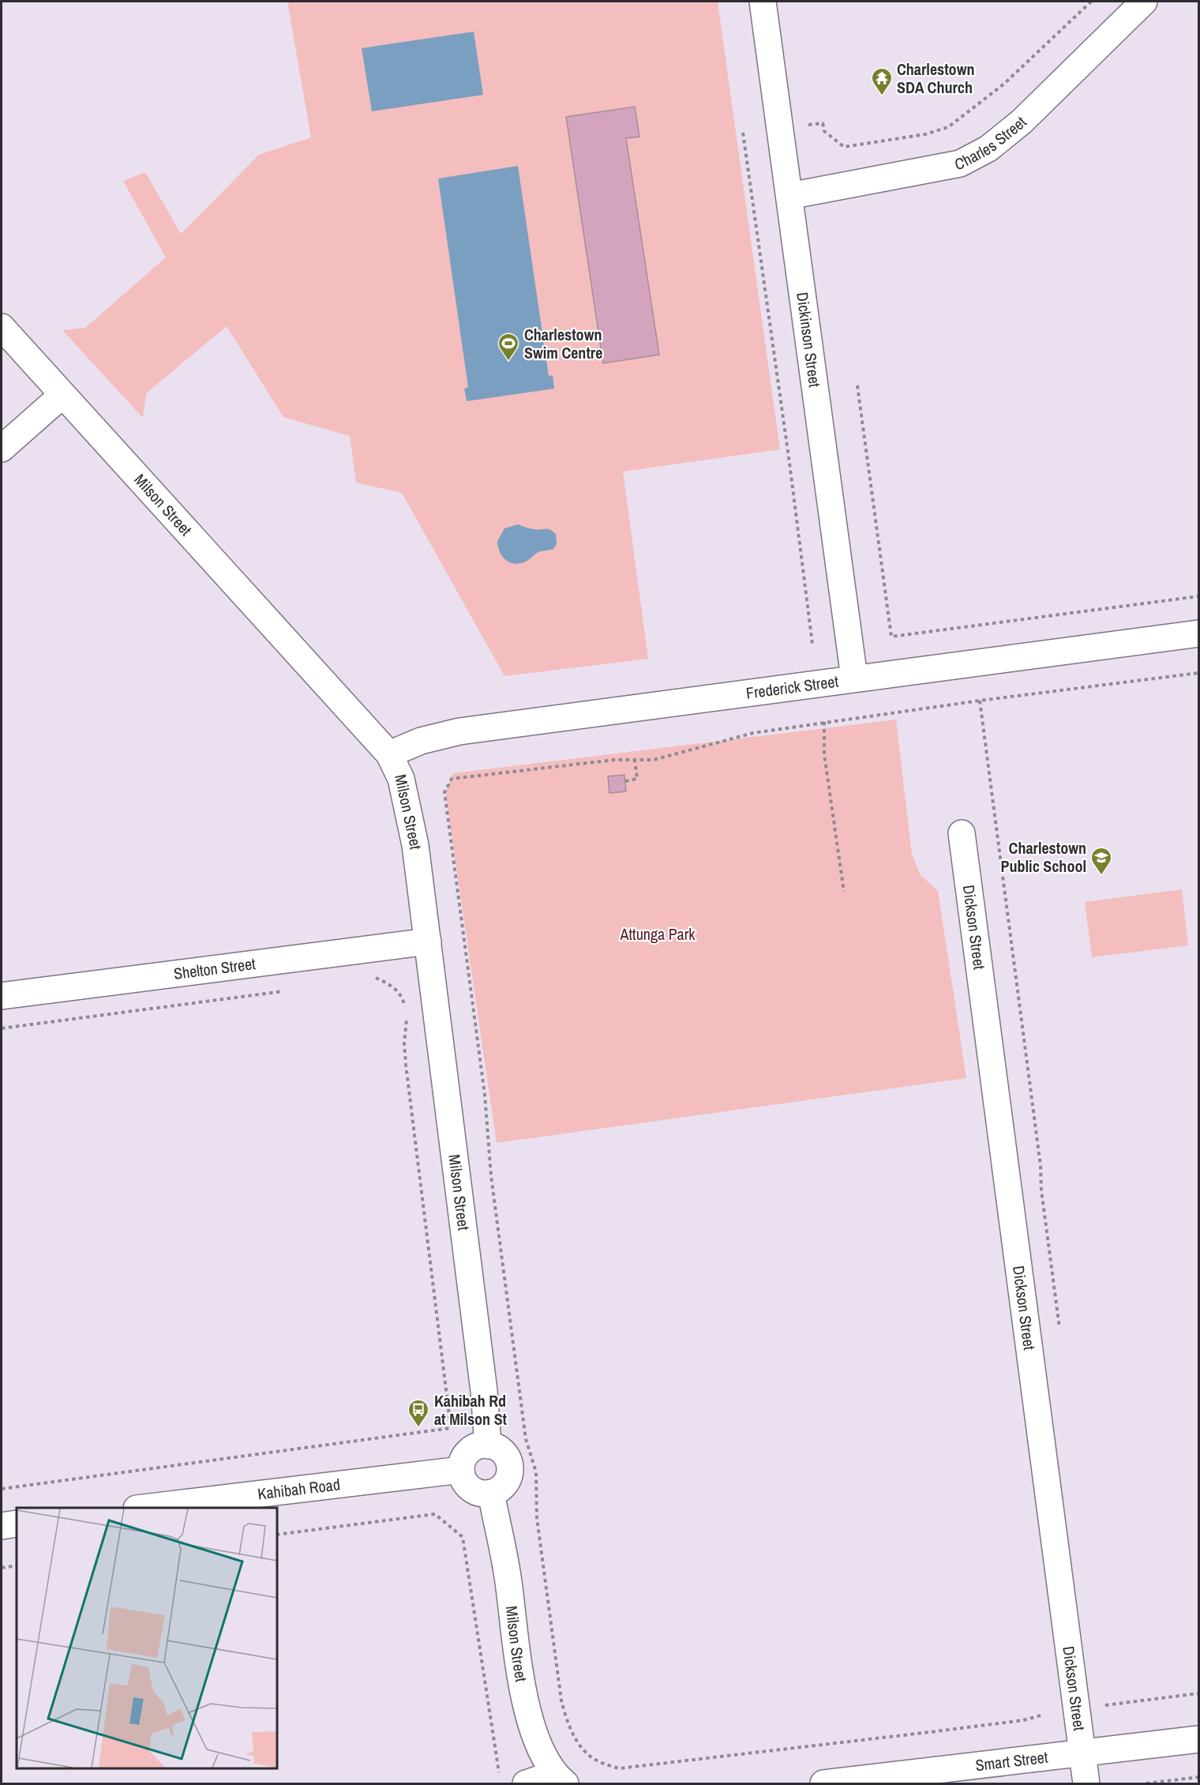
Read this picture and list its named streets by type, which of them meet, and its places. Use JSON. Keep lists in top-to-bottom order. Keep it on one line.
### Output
{"streets":{"street":["Charles Street","Dickinson Street","Milson Street","Frederick Street","Dickson Street","Shelton Street","Kahibah Road","Smart Street"]},"crossings":[["Charles Street","Dickinson Street"],["Dickinson Street","Frederick Street"],["Milson Street","Frederick Street"],["Milson Street","Shelton Street"],["Milson Street","Kahibah Road"],["Dickson Street","Smart Street"]],"parks":["Attunga Park"],"places":{"temple":["Charlestown SDA Church"],"sports":["Charlestown Swim Centre"],"school or university":["Charlestown Public School"],"bus stop":["Kahibah Rd at Milson St"]}}
